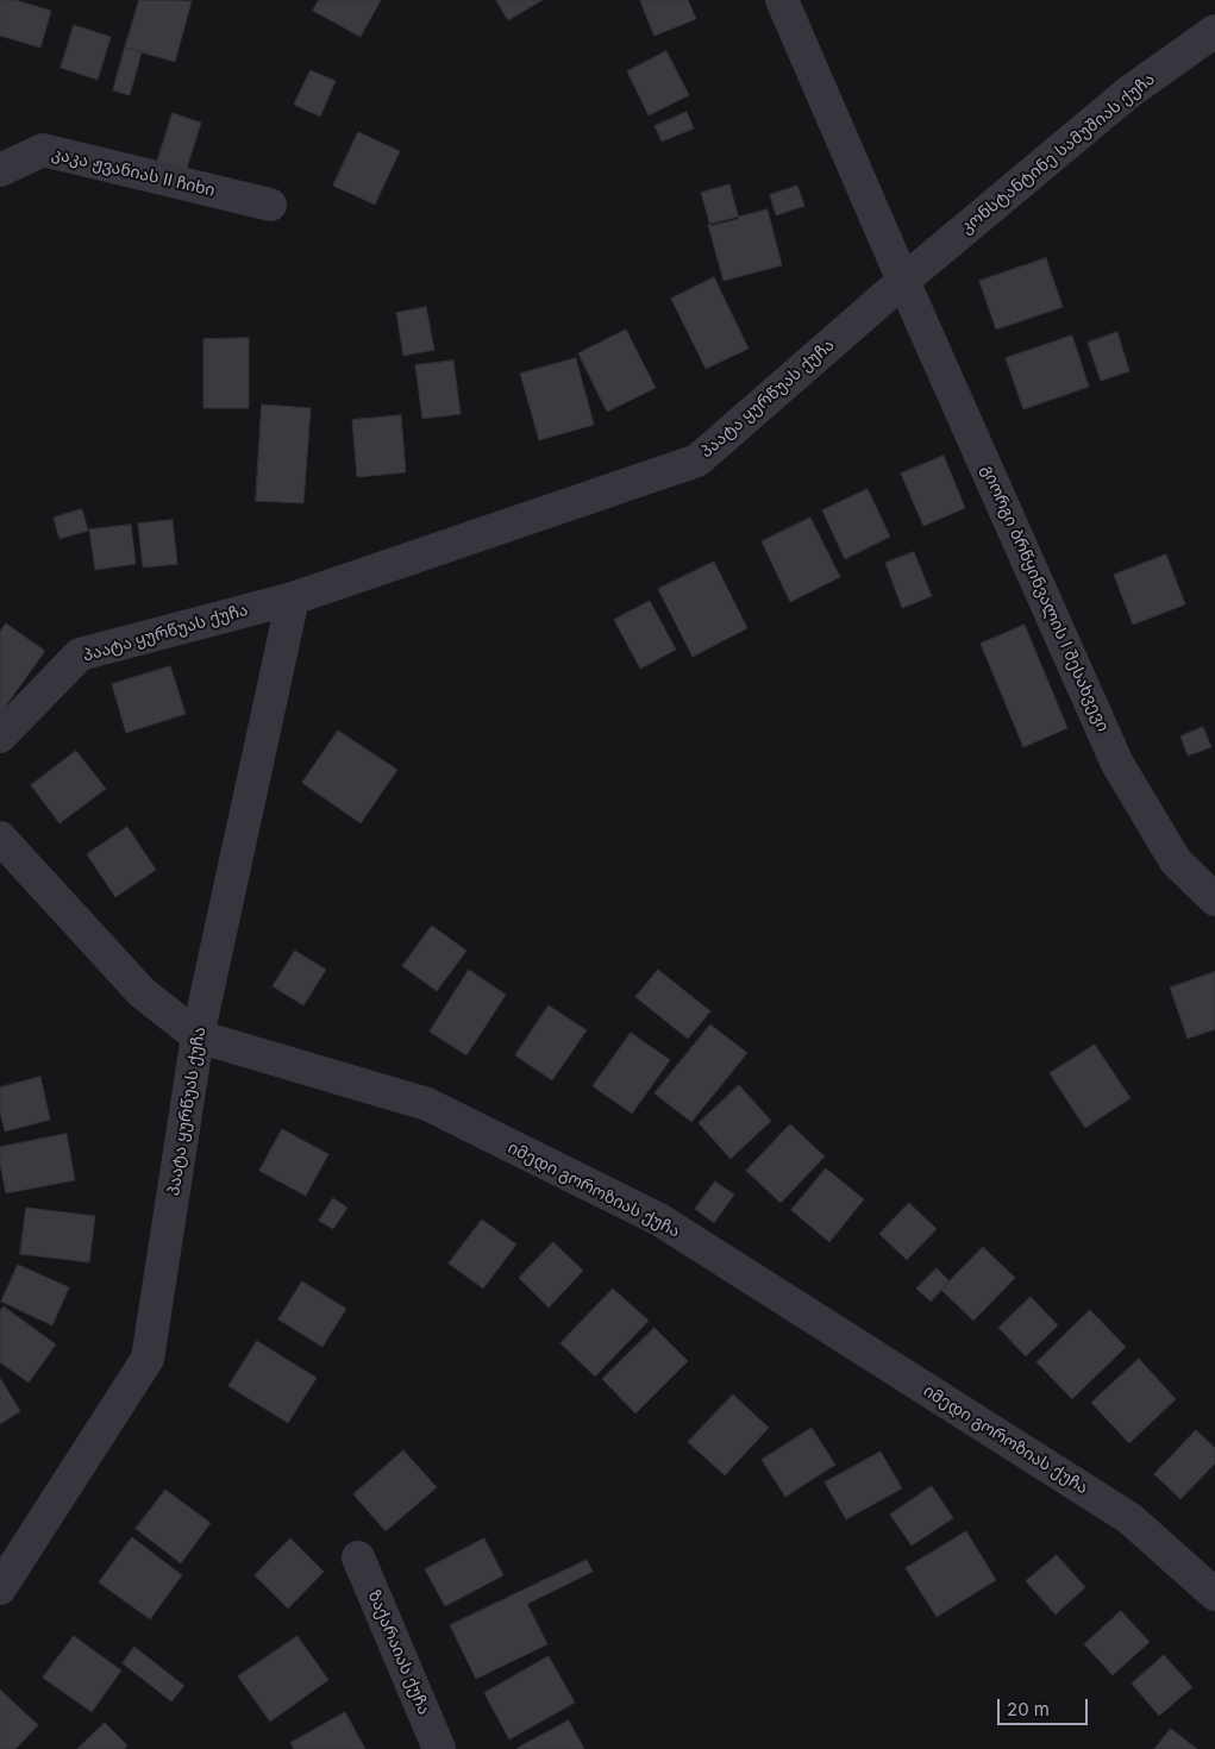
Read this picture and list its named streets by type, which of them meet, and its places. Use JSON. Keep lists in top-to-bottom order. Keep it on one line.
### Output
{"streets":{"street":["კონსტანტინე სამუშიას ქუჩა","კაკა ჟვანიას II ჩიხი","პაატა ყურწუას ქუჩა","გიორგი ბრწყინვალის I შესახვევი","იმედი გოროზიას ქუჩა","ზაქარაიას ქუჩა"]},"crossings":[["კონსტანტინე სამუშიას ქუჩა","პაატა ყურწუას ქუჩა"],["კონსტანტინე სამუშიას ქუჩა","გიორგი ბრწყინვალის I შესახვევი"],["პაატა ყურწუას ქუჩა","გიორგი ბრწყინვალის I შესახვევი"],["პაატა ყურწუას ქუჩა","იმედი გოროზიას ქუჩა"]],"scale_bar":"20 m"}
